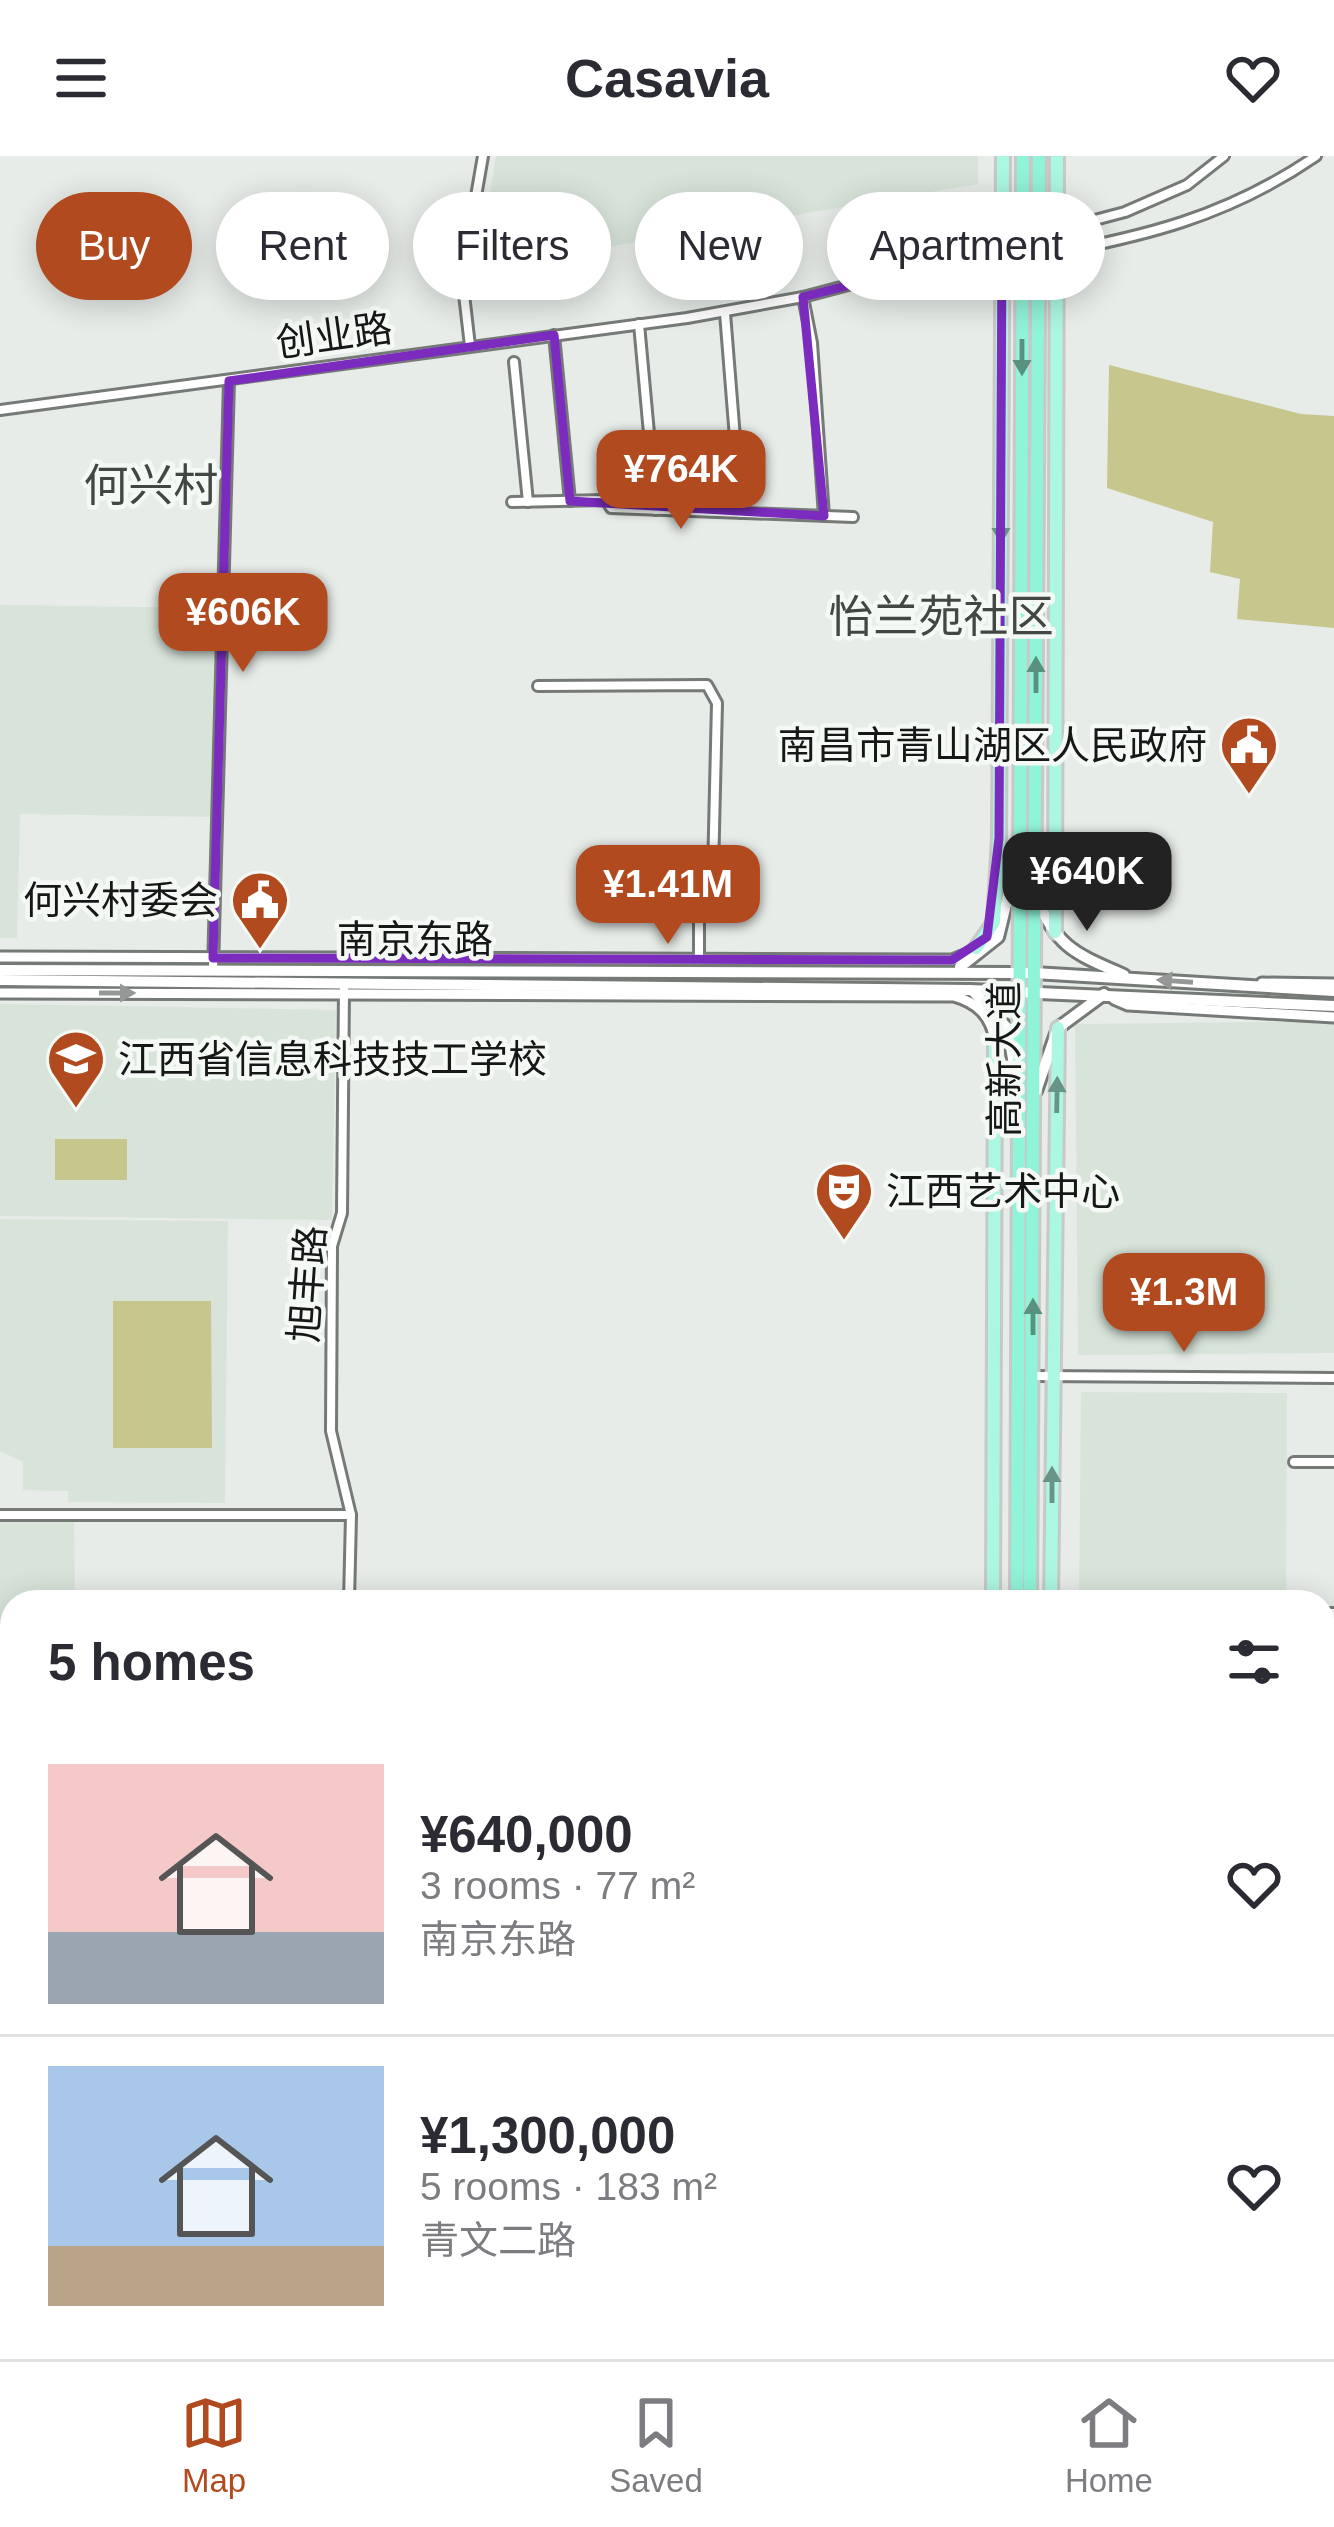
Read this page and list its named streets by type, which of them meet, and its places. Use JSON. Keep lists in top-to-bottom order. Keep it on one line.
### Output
{"streets":{"highway":["高新大道"],"main road":["南京东路"],"street":["创业路","旭丰路"]},"crossings":[["南京东路","高新大道"],["南京东路","旭丰路"]],"districts":["何兴村","怡兰苑社区"],"places":{"public building":["南昌市青山湖区人民政府","何兴村委会"],"school or university":["江西省信息科技技工学校"],"theatre":["江西艺术中心"]},"page":{"header":"Casavia","chip":["Buy","Rent","Filters","New","Apartment"],"price":["¥764K","¥606K","¥640K","¥1.41M","¥1.3M"],"heading":"5 homes","list":[{"name":"¥640,000","note":"3 rooms · 77 m² · 南京东路"},{"name":"¥1,300,000","note":"5 rooms · 183 m² · 青文二路"}],"tabs":["Map","Saved","Home"]}}
